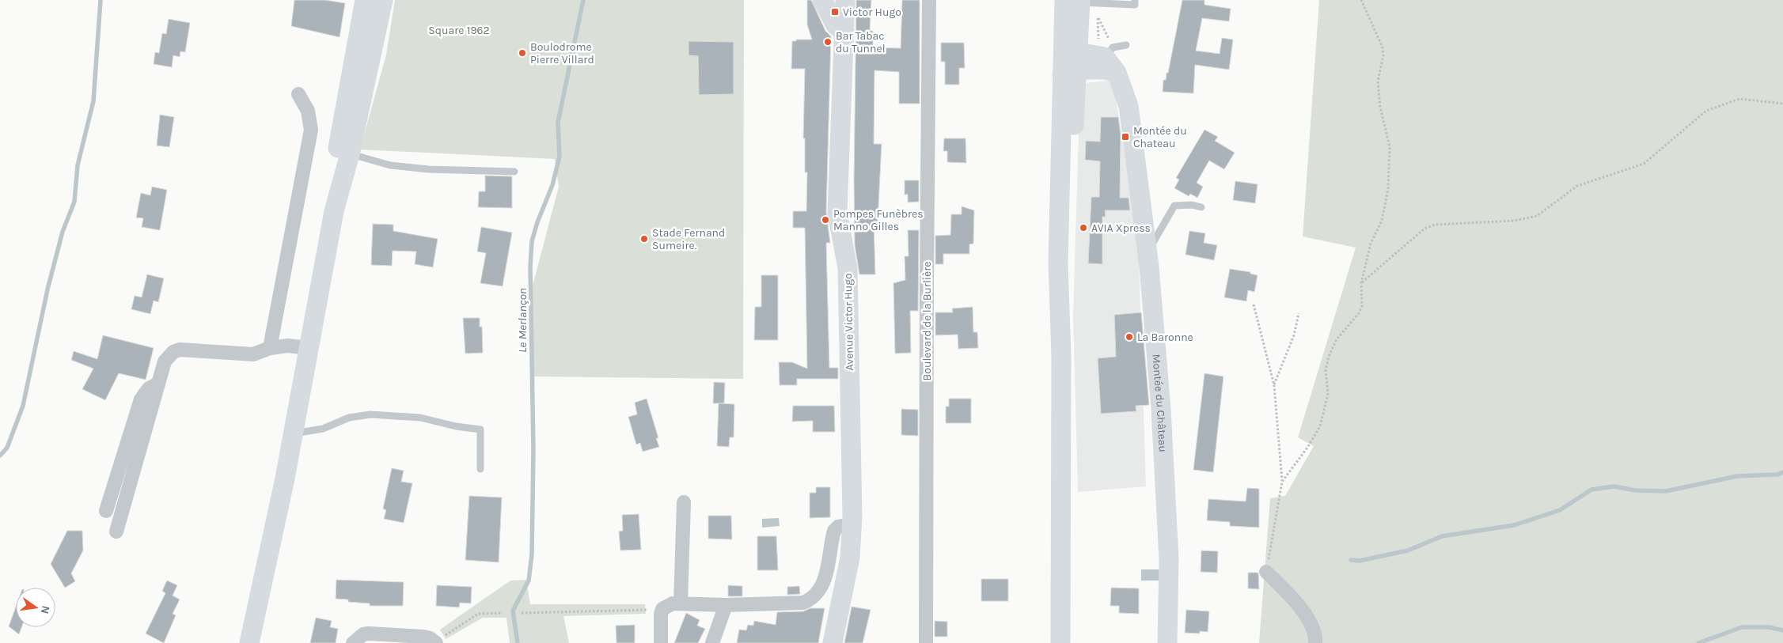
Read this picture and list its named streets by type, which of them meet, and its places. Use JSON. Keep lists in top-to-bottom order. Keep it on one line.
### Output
{"streets":{"main road":["Avenue Victor Hugo","Montée du Château"],"street":["Boulevard de la Burlière"]},"water":["Le Merlançon"],"parks":["Square 1962"],"places":{"transit":["Victor Hugo","Montée du Chateau"],"other":["Bar Tabac du Tunnel","Boulodrome Pierre Villard","Pompes Funèbres Manno Gilles","AVIA Xpress","Stade Fernand Sumeire.","La Baronne"]},"north":"right"}
